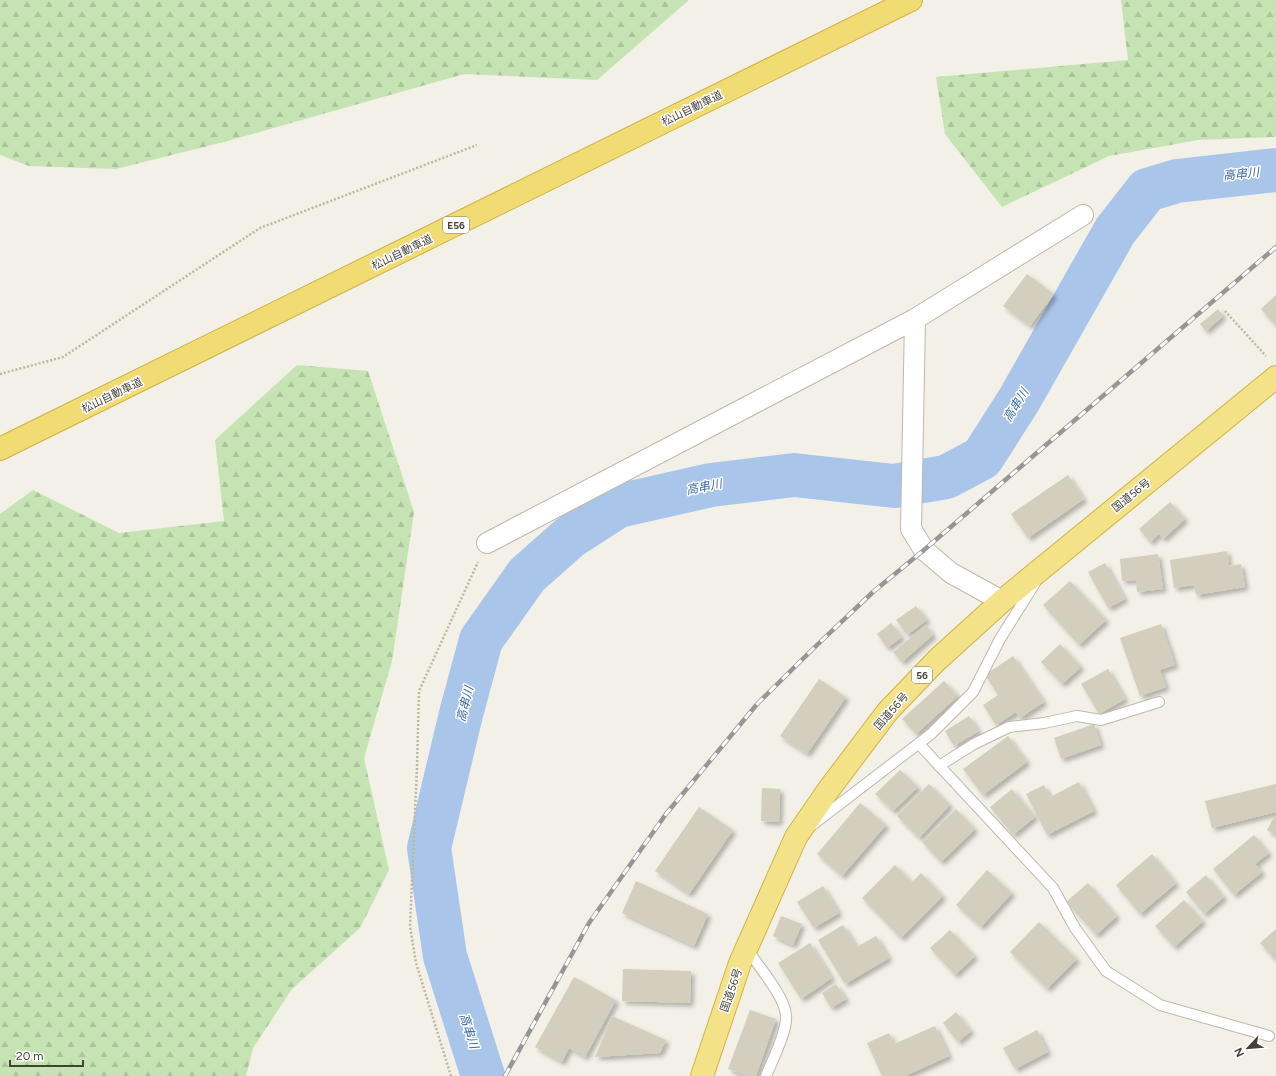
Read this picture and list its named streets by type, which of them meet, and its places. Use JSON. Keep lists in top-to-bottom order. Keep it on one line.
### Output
{"streets":{"highway":["松山自動車道","E56","国道56号","56"]},"water":["高串川"],"scale_bar":"20 m","north":"bottom left"}
